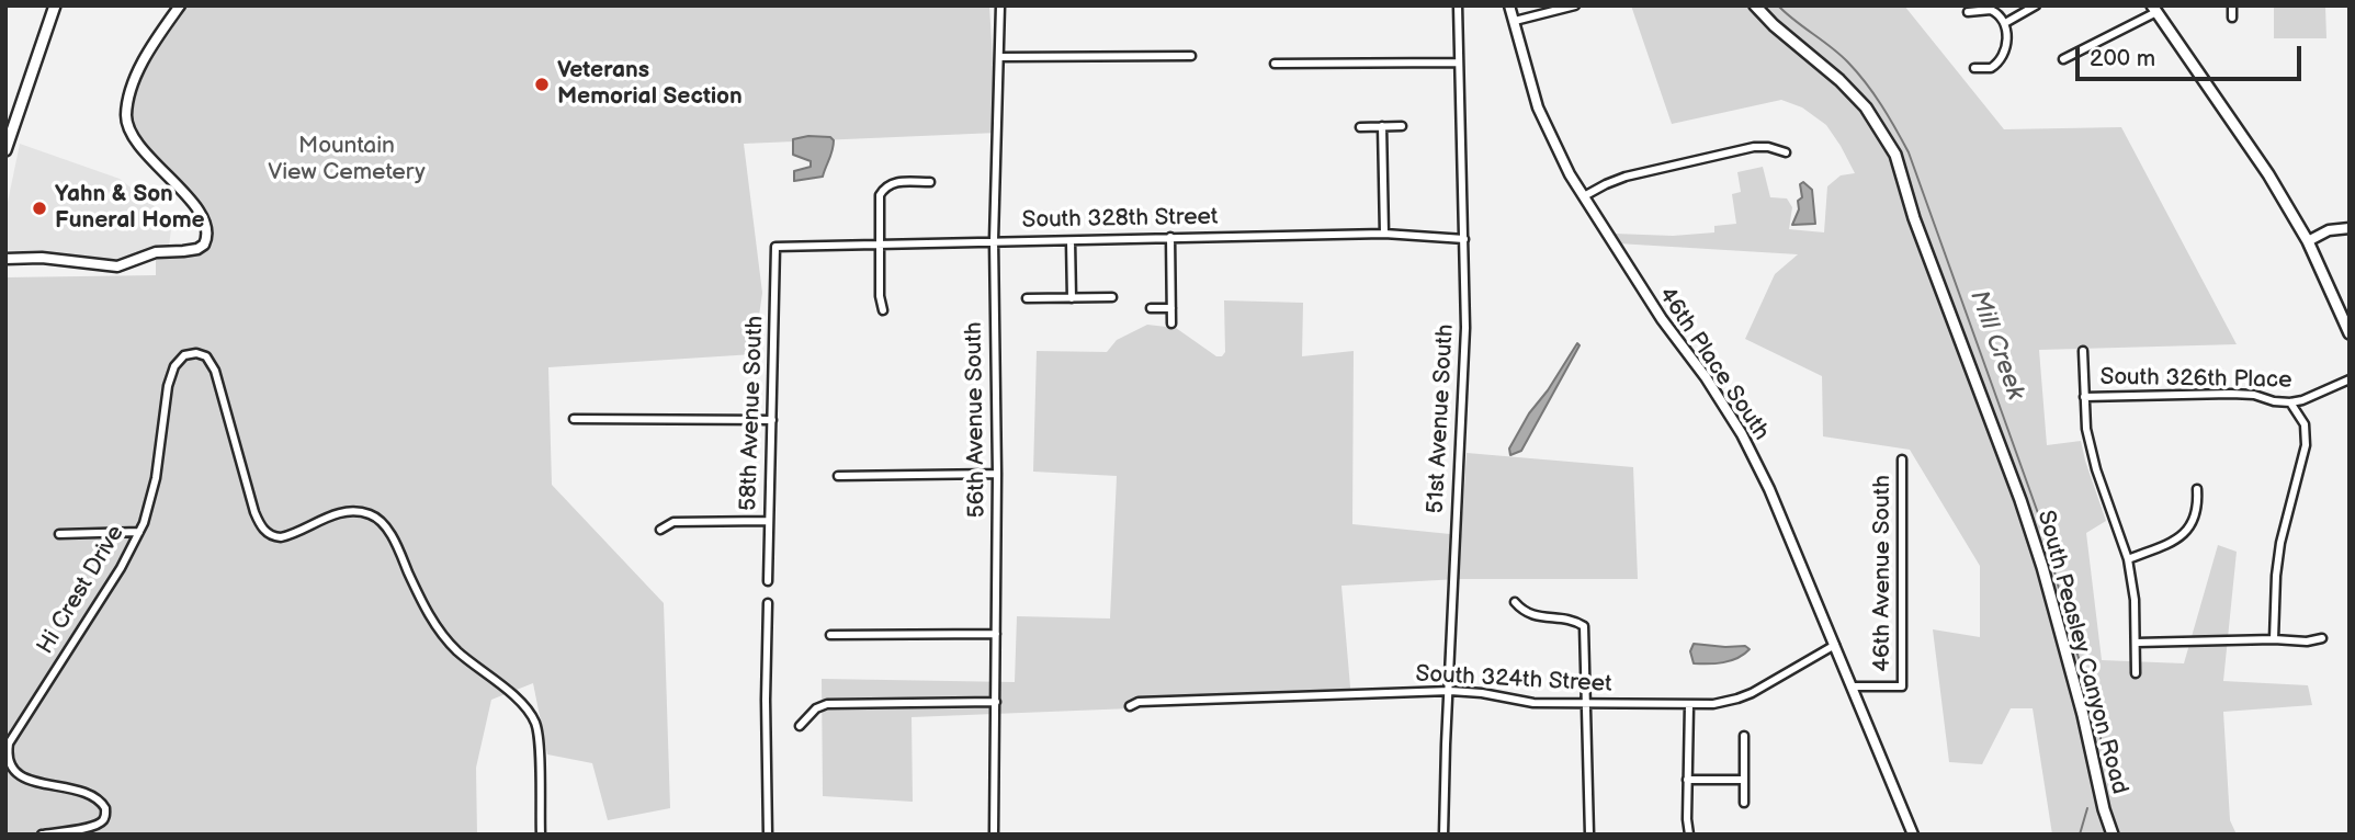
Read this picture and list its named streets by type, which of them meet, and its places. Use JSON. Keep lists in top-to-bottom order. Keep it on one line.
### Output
{"streets":{"main road":["South Peasley Canyon Road"],"street":["South 328th Street","46th Place South","South 326th Place","58th Avenue South","51st Avenue South","56th Avenue South","46th Avenue South","Hi Crest Drive","South 324th Street"]},"crossings":[["South 328th Street","58th Avenue South"],["South 328th Street","51st Avenue South"],["South 328th Street","56th Avenue South"],["46th Place South","46th Avenue South"],["46th Place South","South 324th Street"],["51st Avenue South","South 324th Street"]],"water":["Mill Creek"],"parks":["Mountain View Cemetery"],"places":["Veterans Memorial Section","Yahn & Son Funeral Home"],"scale_bar":"200 m"}
